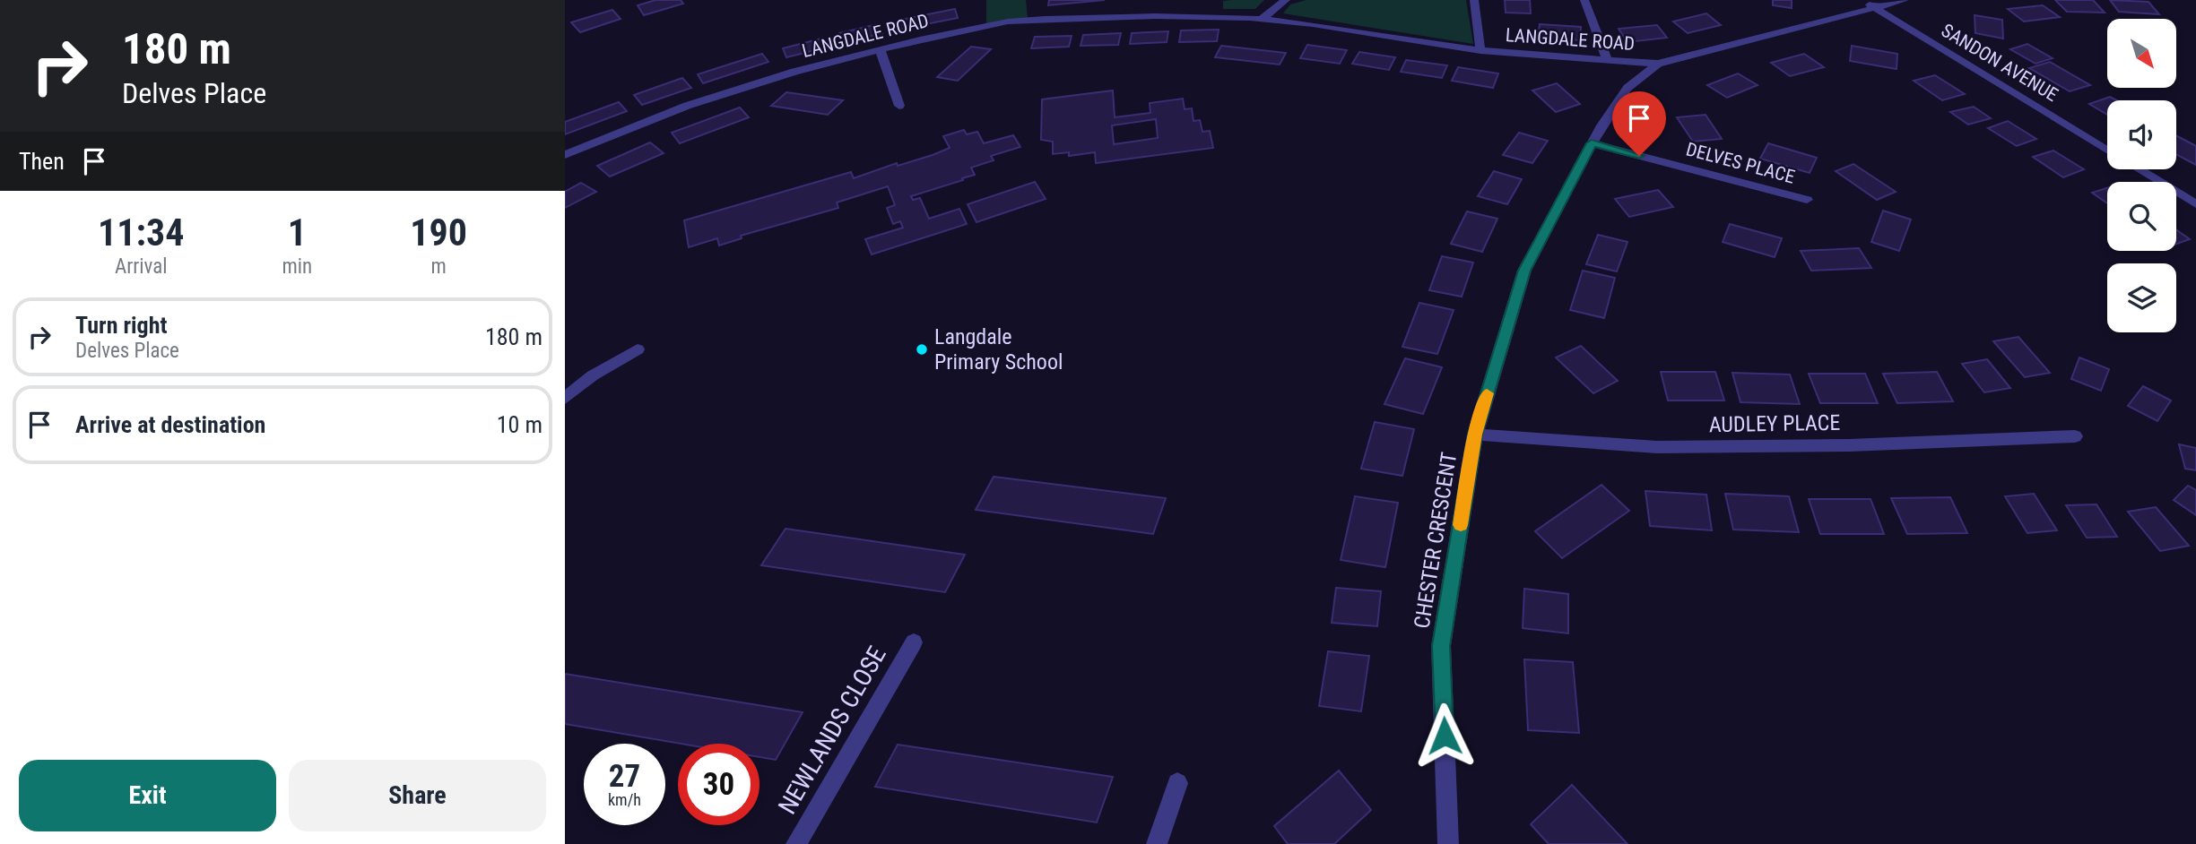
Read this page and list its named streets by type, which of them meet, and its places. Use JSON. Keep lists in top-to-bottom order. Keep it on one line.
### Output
{"streets":{"street":["LANGDALE ROAD","SANDON AVENUE","DELVES PLACE","AUDLEY PLACE","CHESTER CRESCENT","NEWLANDS CLOSE"]},"crossings":[["LANGDALE ROAD","CHESTER CRESCENT"],["SANDON AVENUE","CHESTER CRESCENT"],["DELVES PLACE","CHESTER CRESCENT"],["AUDLEY PLACE","CHESTER CRESCENT"]],"places":["Langdale Primary School"],"north":"bottom right","page":{"turn":["180 m","Delves Place"],"then":"Then","eta":["11:34","Arrival","1","min","190","m"],"list":[{"name":"Turn right","note":"Delves Place","value":"180 m"},{"name":"Arrive at destination","value":"10 m"}],"speed":"27 km/h","limit":"30","buttons":["Exit","Share"]}}
